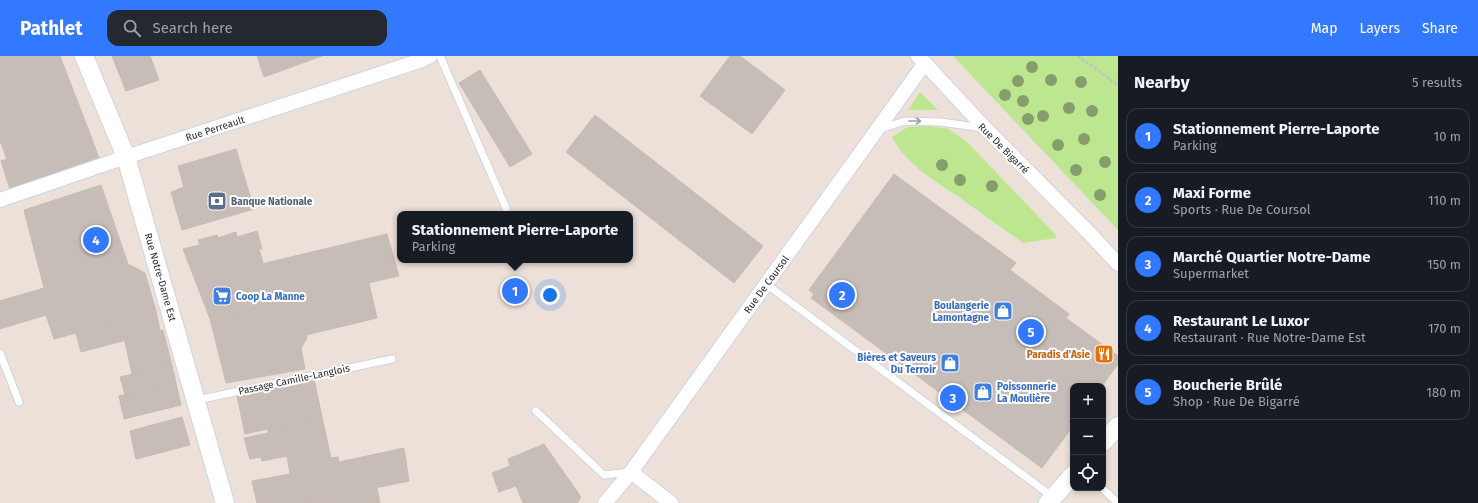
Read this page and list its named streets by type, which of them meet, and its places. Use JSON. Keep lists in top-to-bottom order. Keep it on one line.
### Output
{"streets":{"street":["Rue Perreault","Rue De Bigarré","Rue Notre-Dame Est","Rue De Coursol"],"lane":["Passage Camille-Langlois"]},"crossings":[["Rue Perreault","Rue Notre-Dame Est"],["Rue De Bigarré","Rue De Coursol"],["Rue Notre-Dame Est","Passage Camille-Langlois"]],"places":{"bank":["Banque Nationale"],"supermarket":["Coop La Manne"],"shop":["Boulangerie Lamontagne","Bières et Saveurs Du Terroir","Poissonnerie La Moulière"],"restaurant":["Paradis d'Asie"]},"page":{"header":"Pathlet","search":"Search here","nav":["Map","Layers","Share"],"heading":["Nearby","5 results"],"list":[{"mark":"1","name":"Stationnement Pierre-Laporte","note":"Parking","value":"10 m"},{"mark":"2","name":"Maxi Forme","note":"Sports · Rue De Coursol","value":"110 m"},{"mark":"3","name":"Marché Quartier Notre-Dame","note":"Supermarket","value":"150 m"},{"mark":"4","name":"Restaurant Le Luxor","note":"Restaurant · Rue Notre-Dame Est","value":"170 m"},{"mark":"5","name":"Boucherie Brûlé","note":"Shop · Rue De Bigarré","value":"180 m"}],"popup":["Stationnement Pierre-Laporte","Parking"],"pins":["4","1","2","5","3"],"map_buttons":["+","−"]}}
